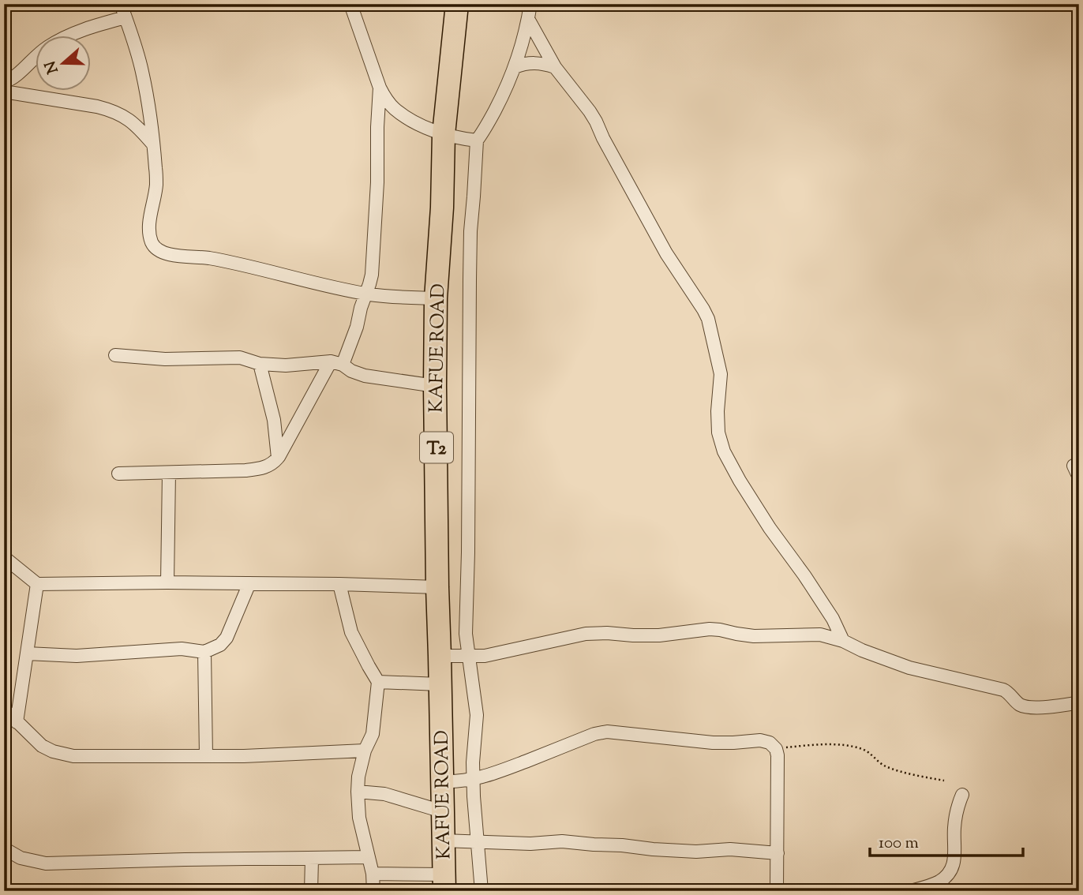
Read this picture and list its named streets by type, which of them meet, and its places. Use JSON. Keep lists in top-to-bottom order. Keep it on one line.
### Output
{"streets":{"highway":["KAFUE ROAD","T2"]},"scale_bar":"100 m","north":"left"}
